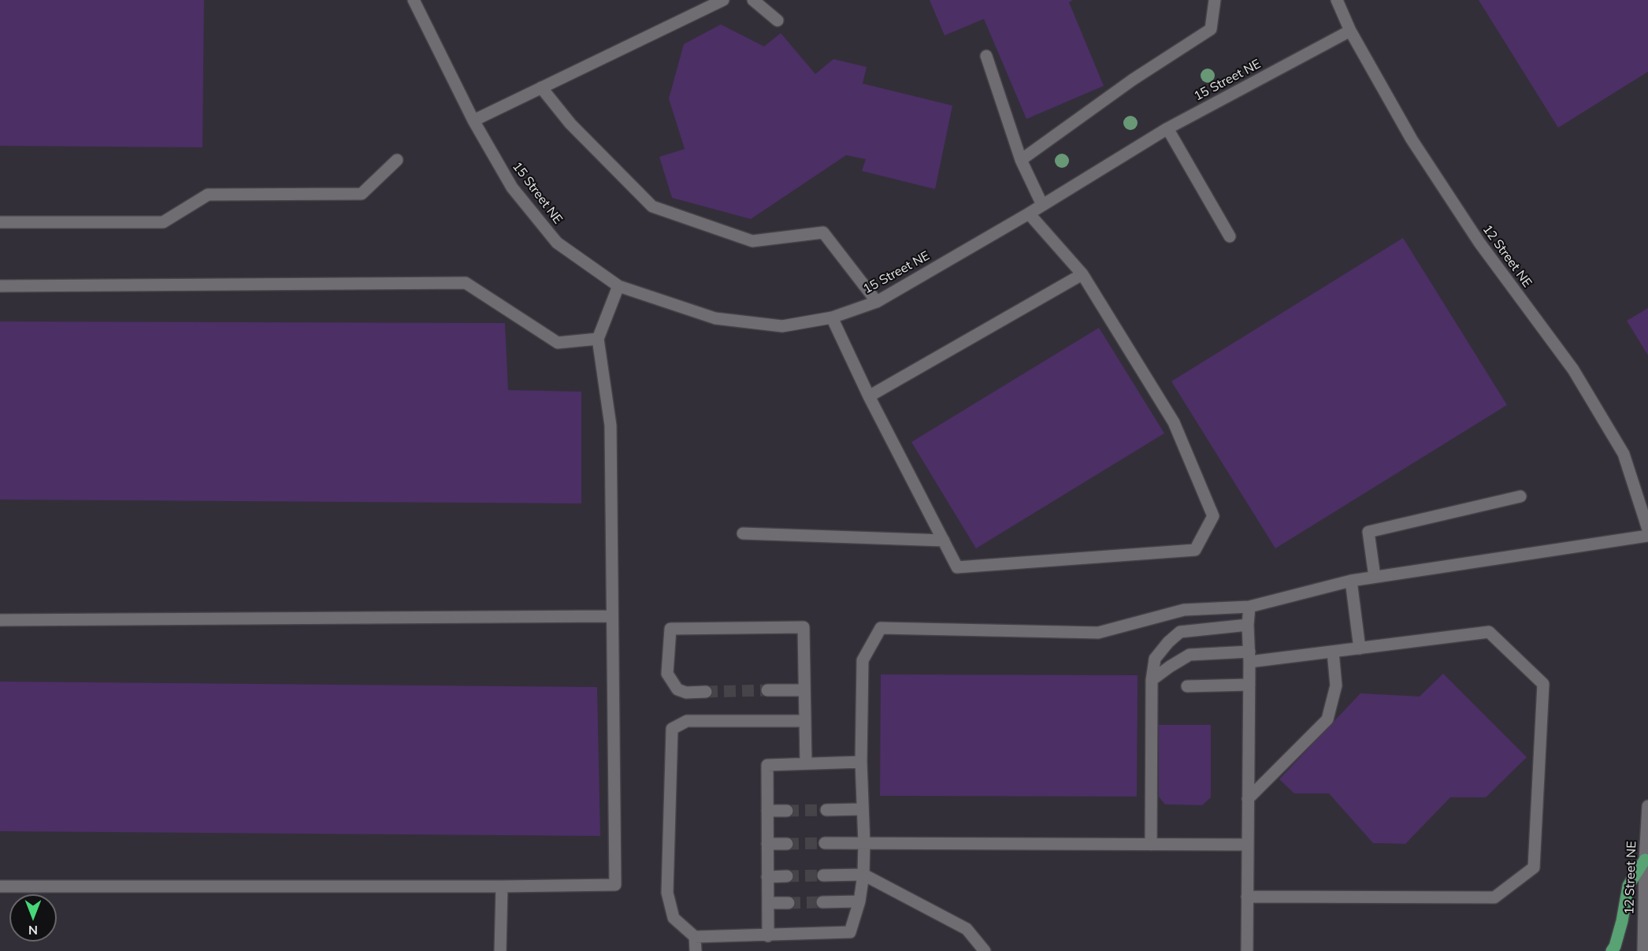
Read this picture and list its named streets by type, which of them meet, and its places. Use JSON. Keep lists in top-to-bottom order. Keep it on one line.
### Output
{"streets":{"street":["15 Street NE","12 Street NE"]},"crossings":[["15 Street NE","12 Street NE"]],"north":"bottom"}
